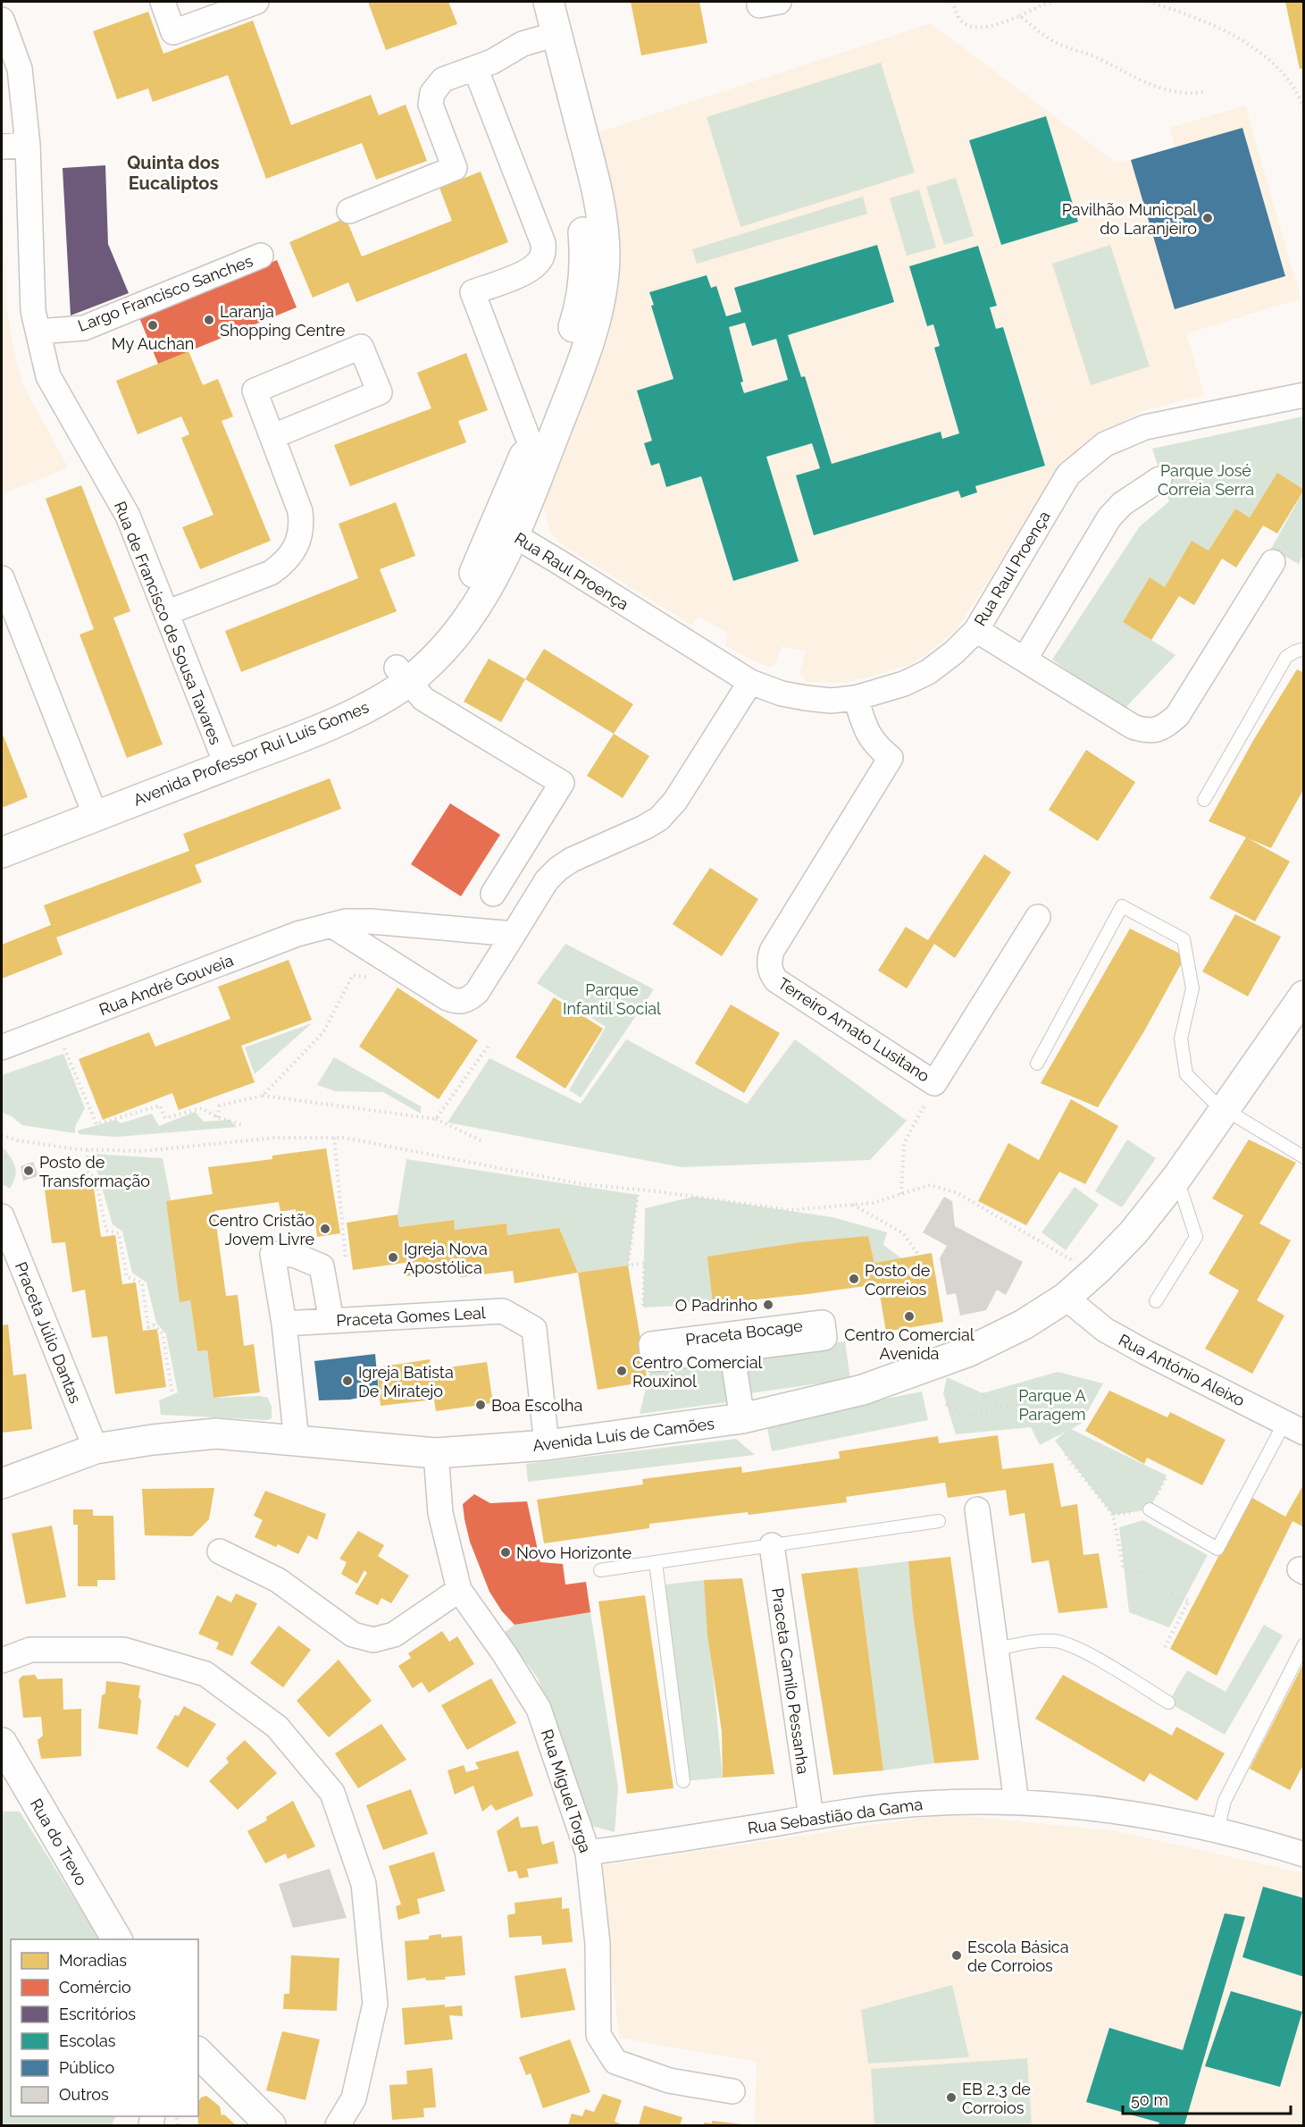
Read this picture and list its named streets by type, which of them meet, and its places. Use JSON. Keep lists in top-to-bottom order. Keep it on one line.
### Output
{"streets":{"street":["Largo Francisco Sanches","Rua Raul Proença","Rua de Francisco de Sousa Tavares","Avenida Professor Rui Luís Gomes","Rua André Gouveia","Terreiro Amato Lusitano","Praceta Gomes Leal","Praceta Júlio Dantas","Praceta Bocage","Rua António Aleixo","Avenida Luís de Camões","Praceta Camilo Pessanha","Rua Miguel Torga","Rua Sebastião da Gama","Rua do Trevo"]},"crossings":[["Largo Francisco Sanches","Rua de Francisco de Sousa Tavares"],["Rua Raul Proença","Avenida Professor Rui Luís Gomes"],["Rua Raul Proença","Terreiro Amato Lusitano"],["Rua de Francisco de Sousa Tavares","Avenida Professor Rui Luís Gomes"],["Praceta Gomes Leal","Avenida Luís de Camões"],["Praceta Júlio Dantas","Avenida Luís de Camões"],["Praceta Bocage","Avenida Luís de Camões"],["Rua António Aleixo","Avenida Luís de Camões"],["Avenida Luís de Camões","Rua Miguel Torga"],["Praceta Camilo Pessanha","Rua Sebastião da Gama"],["Rua Miguel Torga","Rua Sebastião da Gama"]],"districts":["Quinta dos Eucaliptos"],"parks":["Parque José Correia Serra","Parque Infantil Social","Parque A Paragem"],"places":["Pavilhão Municpal do Laranjeiro","Laranja Shopping Centre","My Auchan","Posto de Transformação","Centro Cristão Jovem Livre","Igreja Nova Apostólica","Posto de Correios","O Padrinho","Centro Comercial Avenida","Centro Comercial Rouxinol","Igreja Batista De Miratejo","Boa Escolha","Novo Horizonte","Escola Básica de Corroios","EB 2,3 de Corroios"],"legend":["Moradias","Comércio","Escritórios","Escolas","Público","Outros"],"scale_bar":"50 m"}
